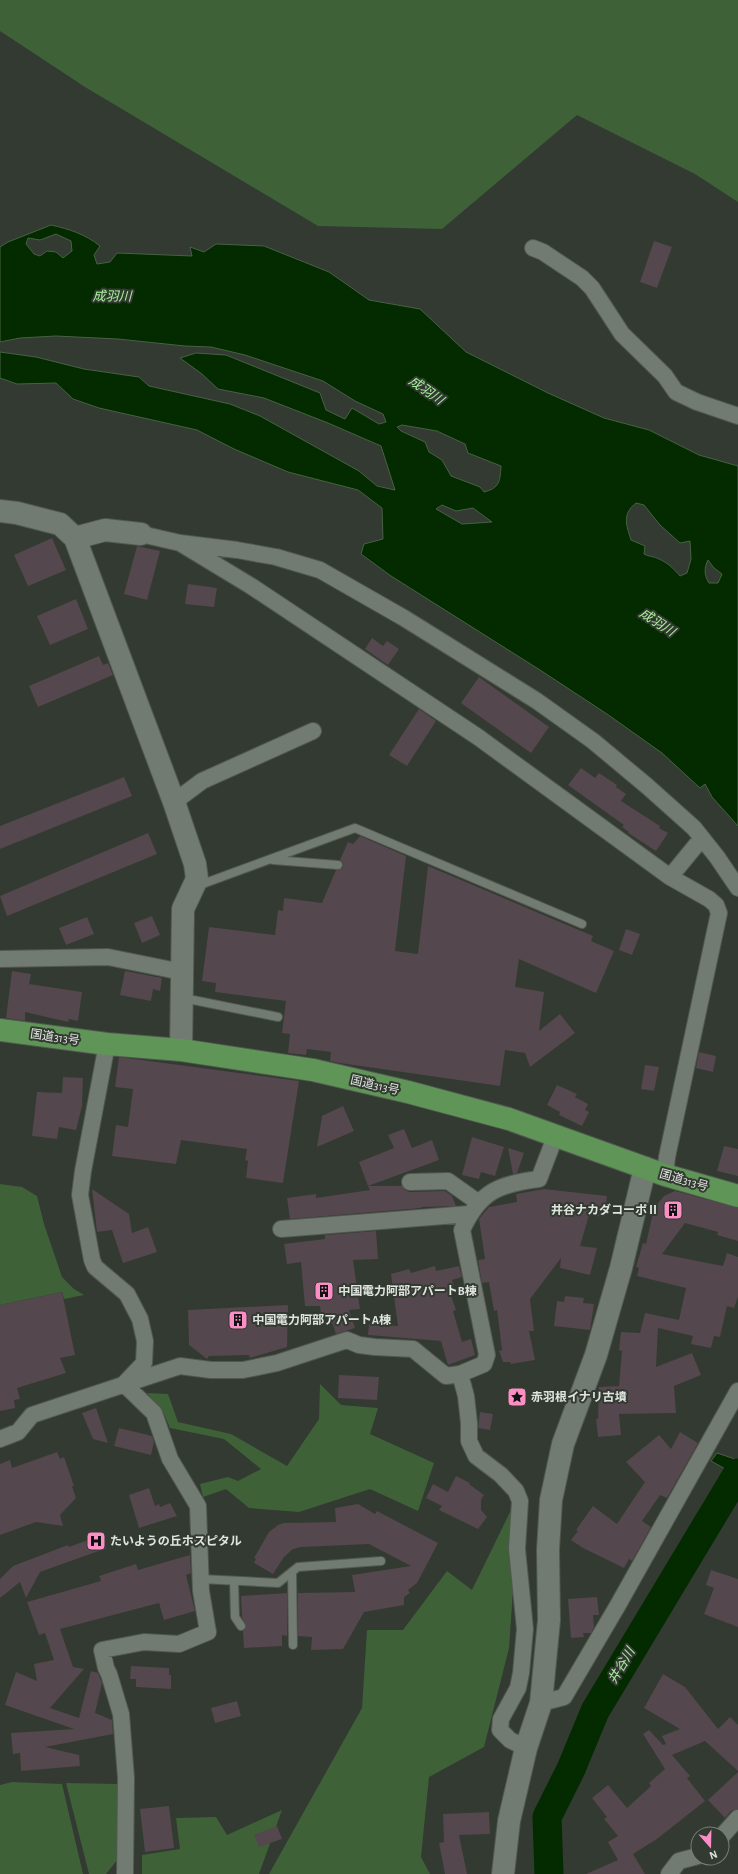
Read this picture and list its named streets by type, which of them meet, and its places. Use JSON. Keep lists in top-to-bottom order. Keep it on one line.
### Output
{"streets":{"highway":["国道313号"]},"water":["成羽川","井谷川"],"places":{"building":["井谷ナカダコーポⅡ","中国電力阿部アパートB棟","中国電力阿部アパートA棟"],"place":["赤羽根イナリ古墳"],"hospital":["たいようの丘ホスピタル"]},"north":"bottom"}
